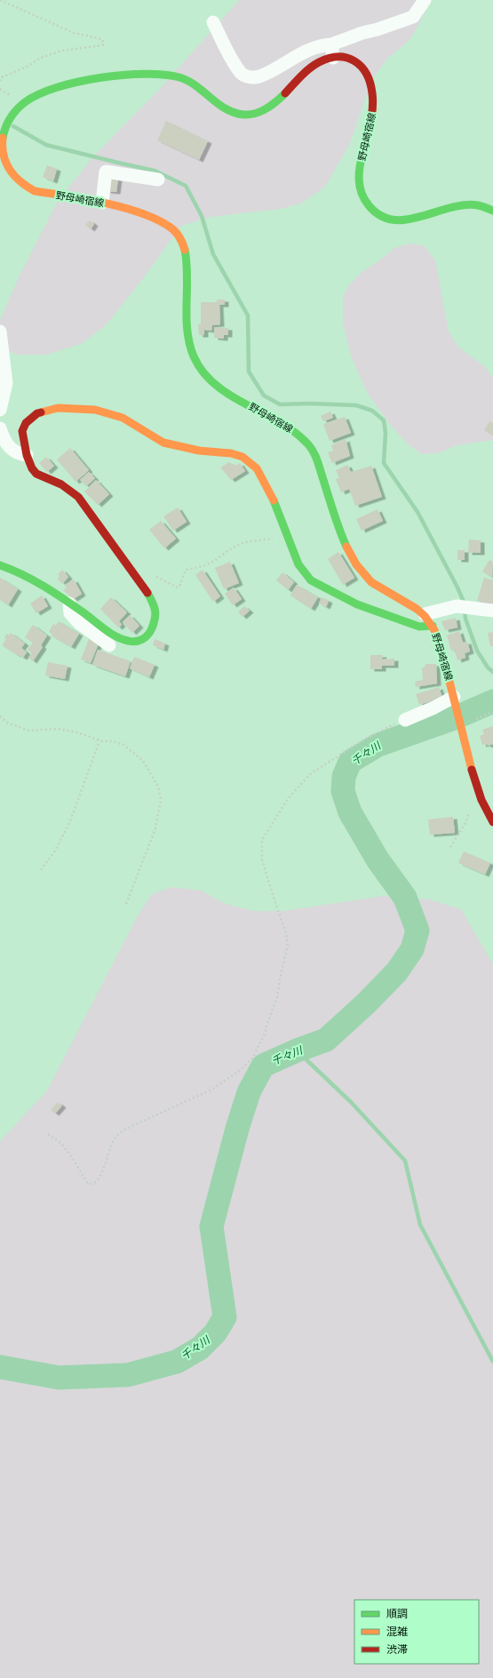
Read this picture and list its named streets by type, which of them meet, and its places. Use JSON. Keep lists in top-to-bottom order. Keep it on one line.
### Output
{"streets":{"main road":["野母崎宿線"]},"water":["千々川"],"legend":["順調","混雑","渋滞"]}
